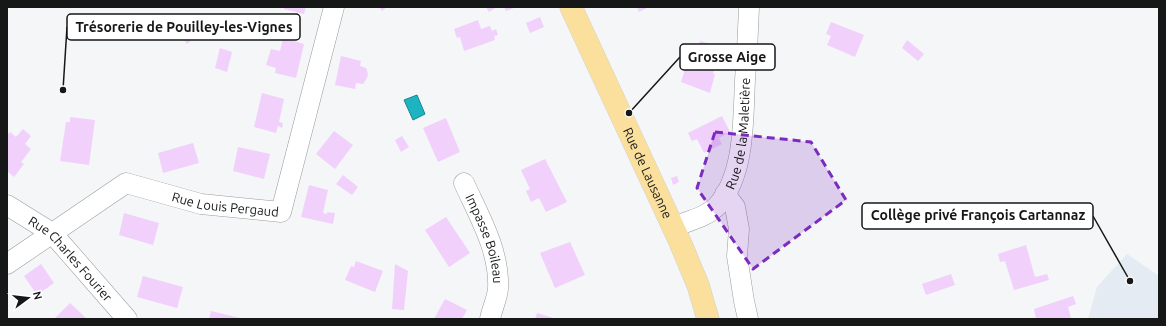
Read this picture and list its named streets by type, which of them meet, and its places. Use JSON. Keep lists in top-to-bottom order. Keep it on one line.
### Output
{"streets":{"main road":["Rue de Lausanne"],"street":["Rue de la Maletière","Rue Louis Pergaud","Impasse Boileau","Rue Charles Fourier"]},"crossings":[["Rue de la Maletière","Rue de Lausanne"],["Rue Louis Pergaud","Rue Charles Fourier"]],"places":["Trésorerie de Pouilley-les-Vignes","Grosse Aige","Collège privé François Cartannaz"],"north":"right"}
